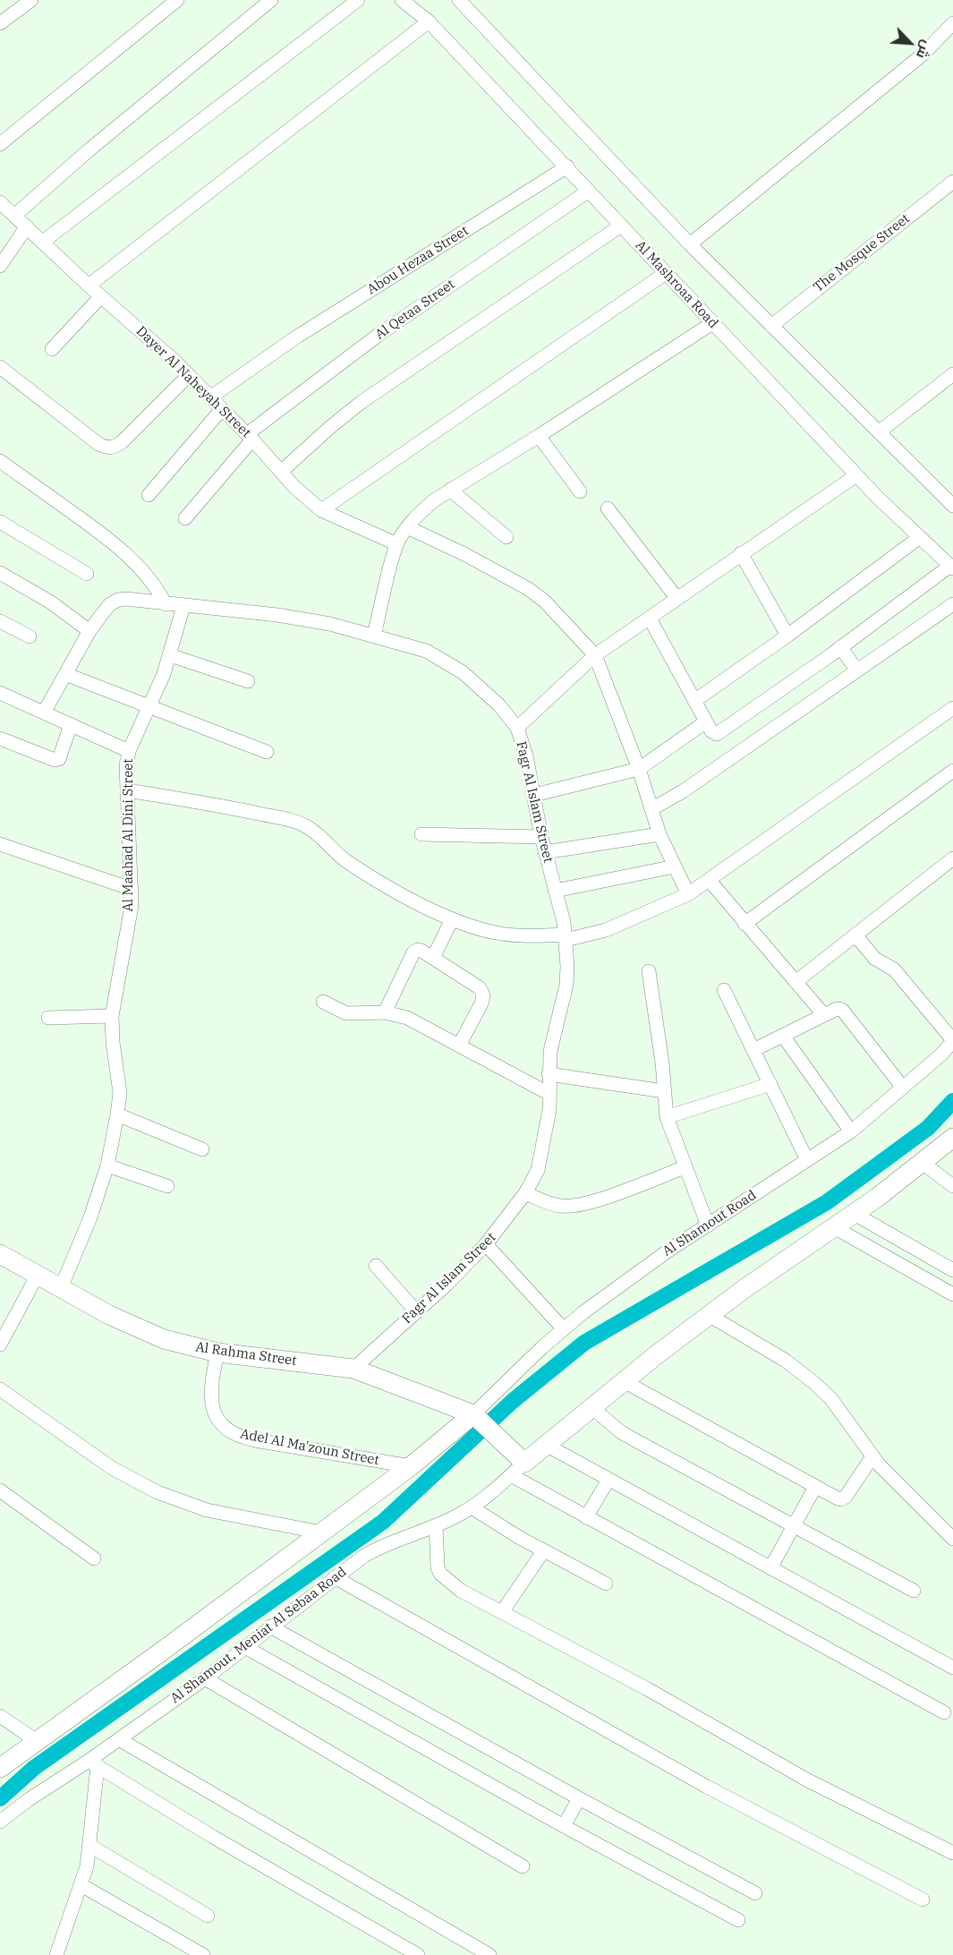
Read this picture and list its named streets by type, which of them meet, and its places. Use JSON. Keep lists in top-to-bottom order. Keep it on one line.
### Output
{"streets":{"street":["The Mosque Street","Abou Hezaa Street","Al Mashroaa Road","Al Qetaa Street","Dayer Al Naheyah Street","Fagr Al Islam Street","Al Maahad Al Dini Street","Al Shamout Road","Al Rahma Street","Adel Al Ma'zoun Street","Al Shamout, Meniat Al Sebaa Road"]},"crossings":[["Abou Hezaa Street","Al Mashroaa Road"],["Abou Hezaa Street","Dayer Al Naheyah Street"],["Al Mashroaa Road","Al Qetaa Street"],["Al Qetaa Street","Dayer Al Naheyah Street"],["Fagr Al Islam Street","Al Maahad Al Dini Street"],["Fagr Al Islam Street","Al Rahma Street"],["Al Maahad Al Dini Street","Al Rahma Street"],["Al Shamout Road","Al Rahma Street"],["Al Rahma Street","Adel Al Ma'zoun Street"]],"north":"bottom right"}
